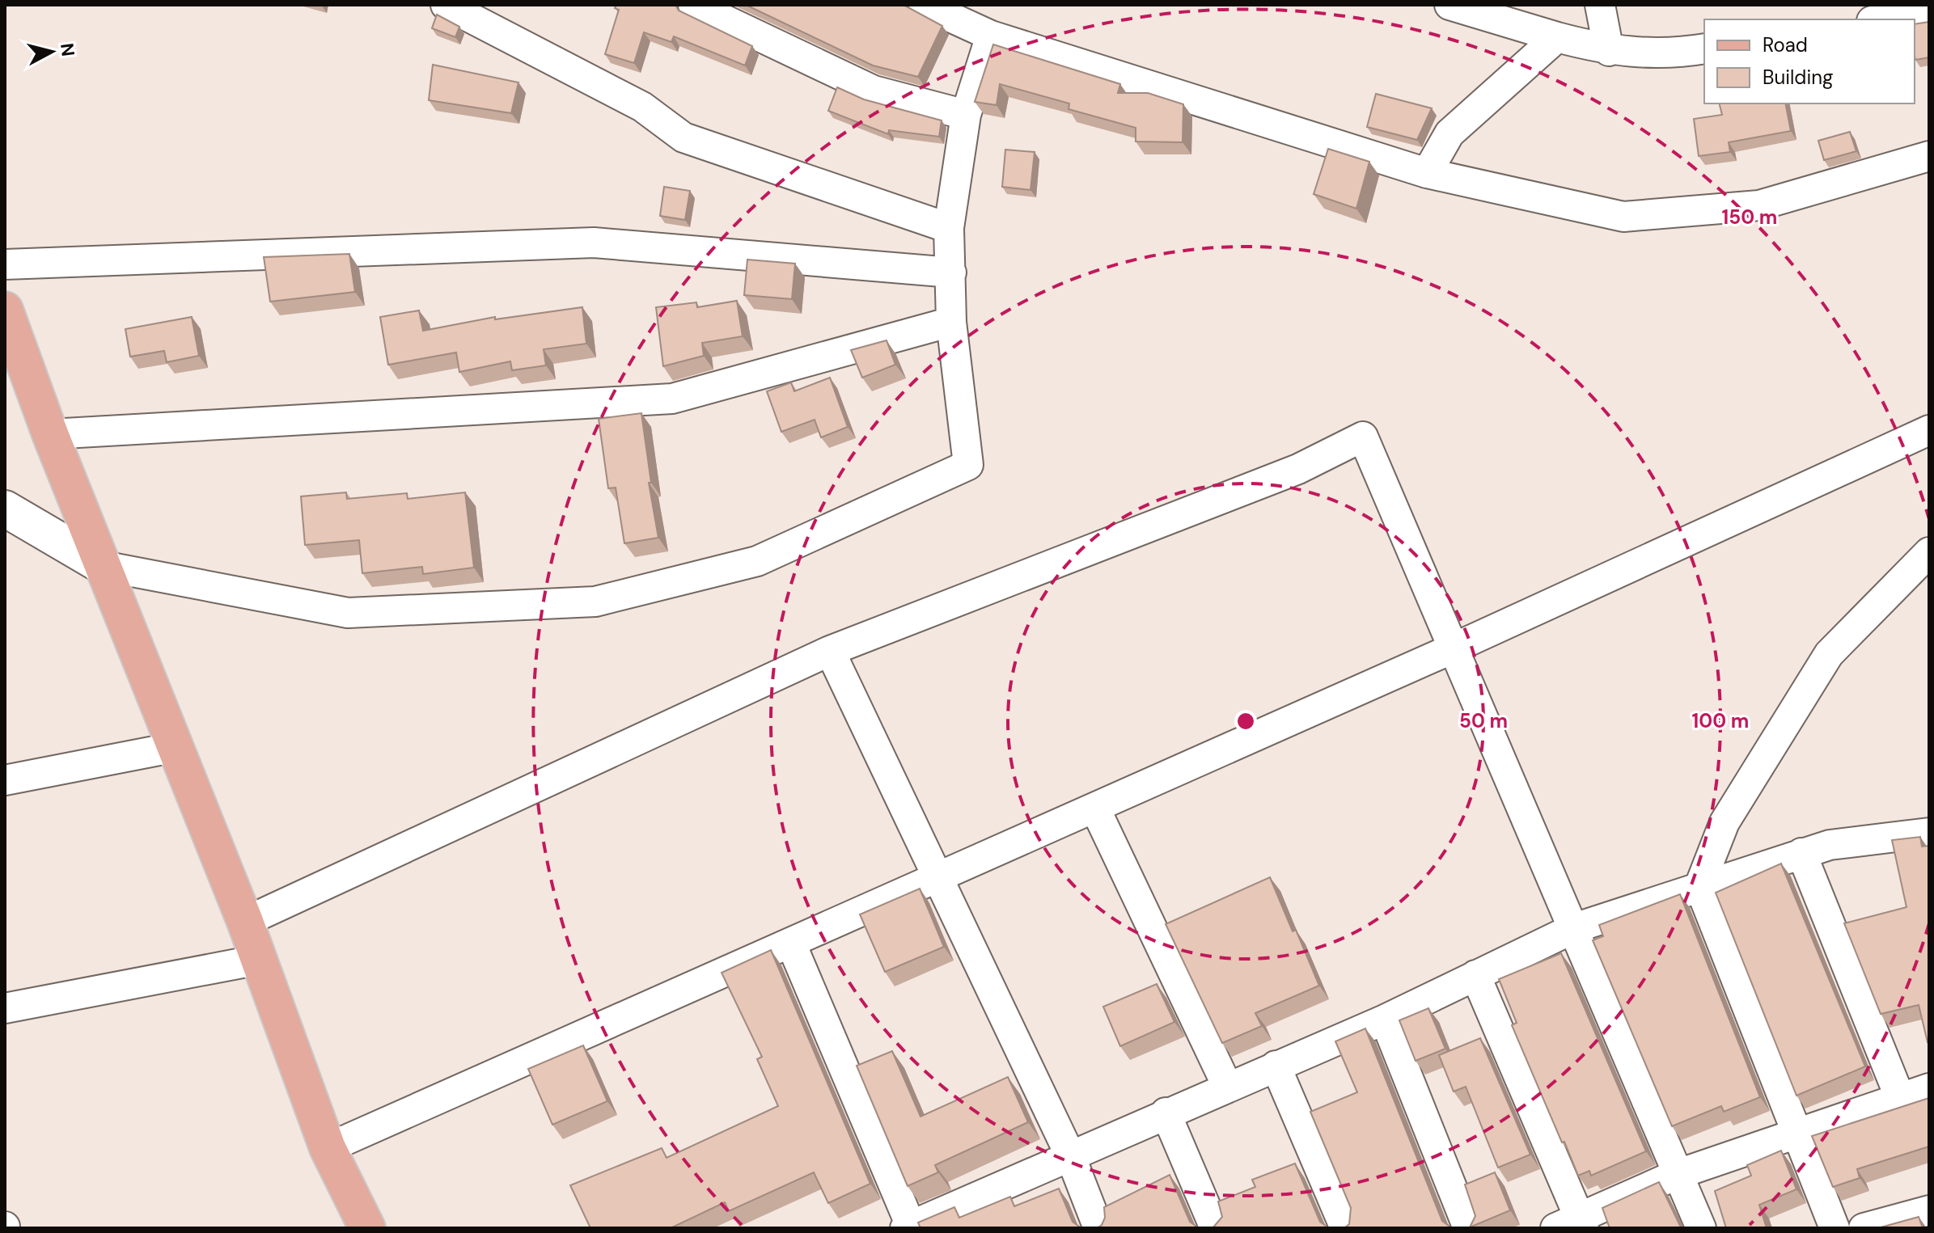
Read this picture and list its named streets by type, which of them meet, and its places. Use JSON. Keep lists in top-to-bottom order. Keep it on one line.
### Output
{"legend":["Road","Building"],"north":"right","rings":["150 m","50 m","100 m"]}
